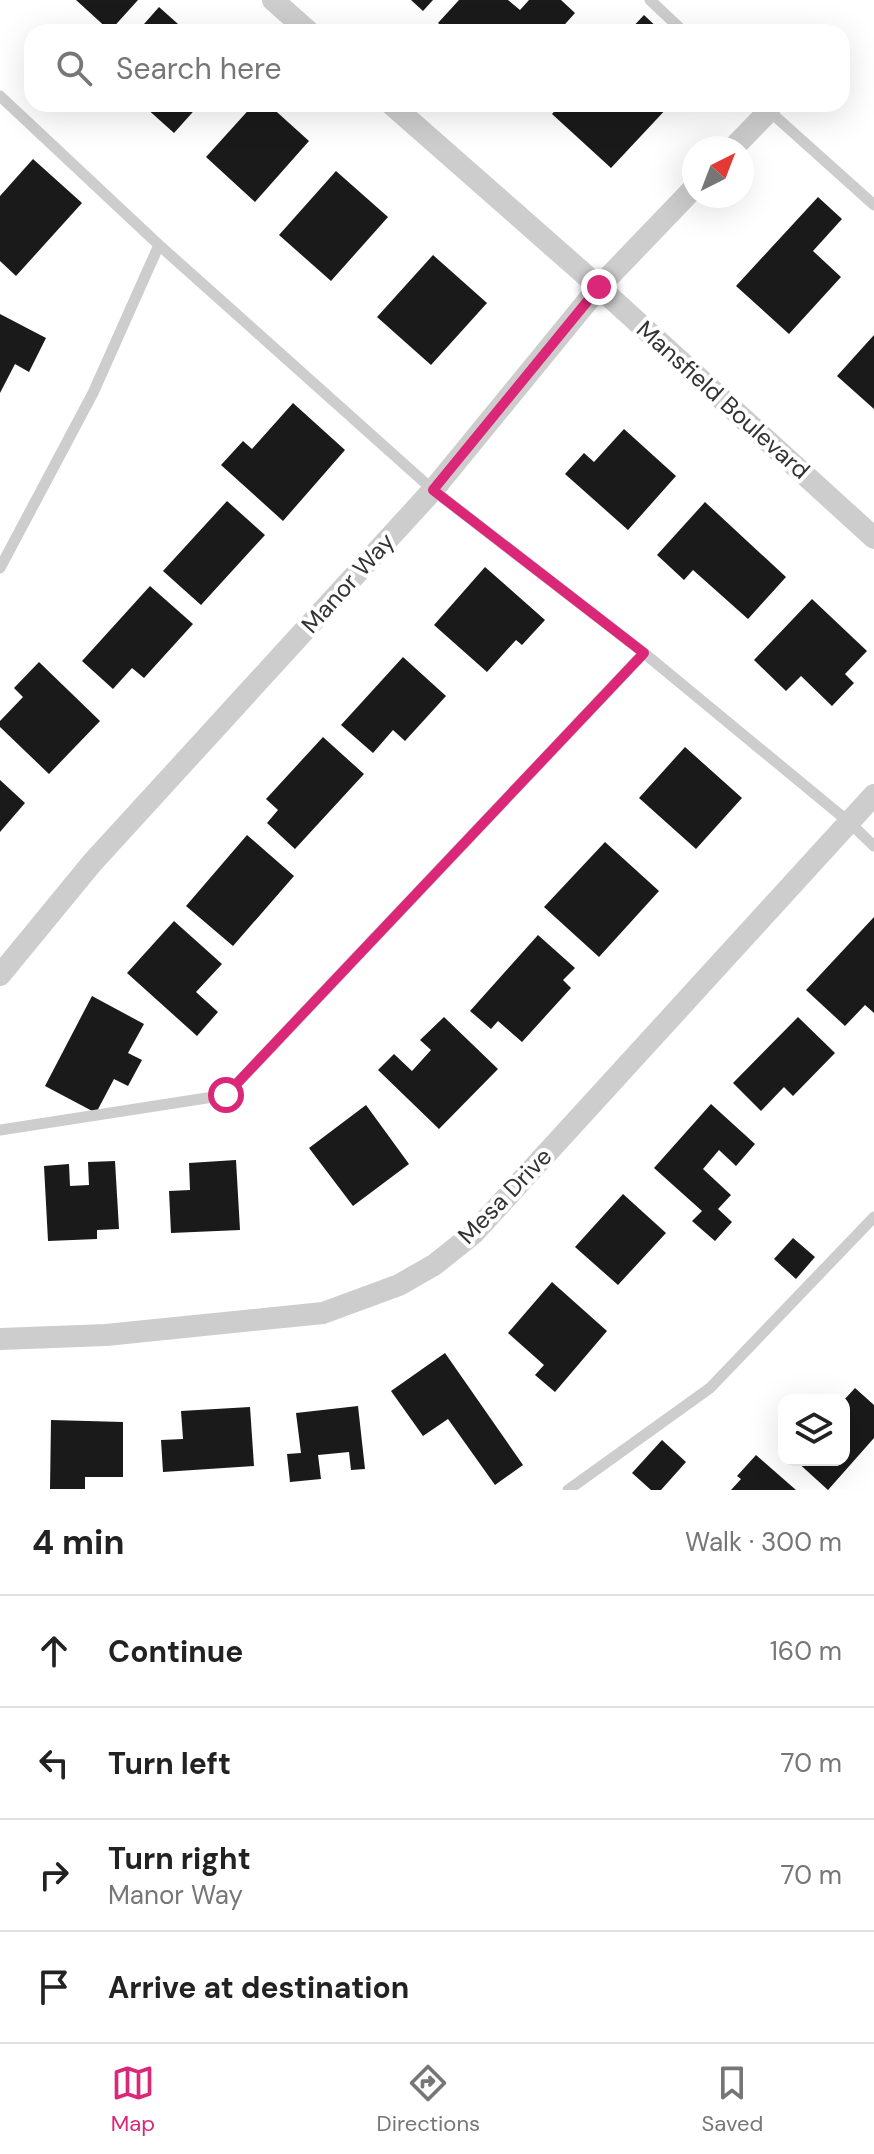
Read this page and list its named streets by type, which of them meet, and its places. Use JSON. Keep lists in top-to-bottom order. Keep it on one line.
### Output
{"streets":{"street":["Mansfield Boulevard","Manor Way","Mesa Drive"]},"crossings":[["Mansfield Boulevard","Manor Way"]],"north":"top right","page":{"search":"Search here","heading":["4 min","Walk · 300 m"],"list":[["Continue","160 m"],["Turn left","70 m"],["Turn right","Manor Way","70 m"],"Arrive at destination"],"nav":["Map","Directions","Saved"]}}
